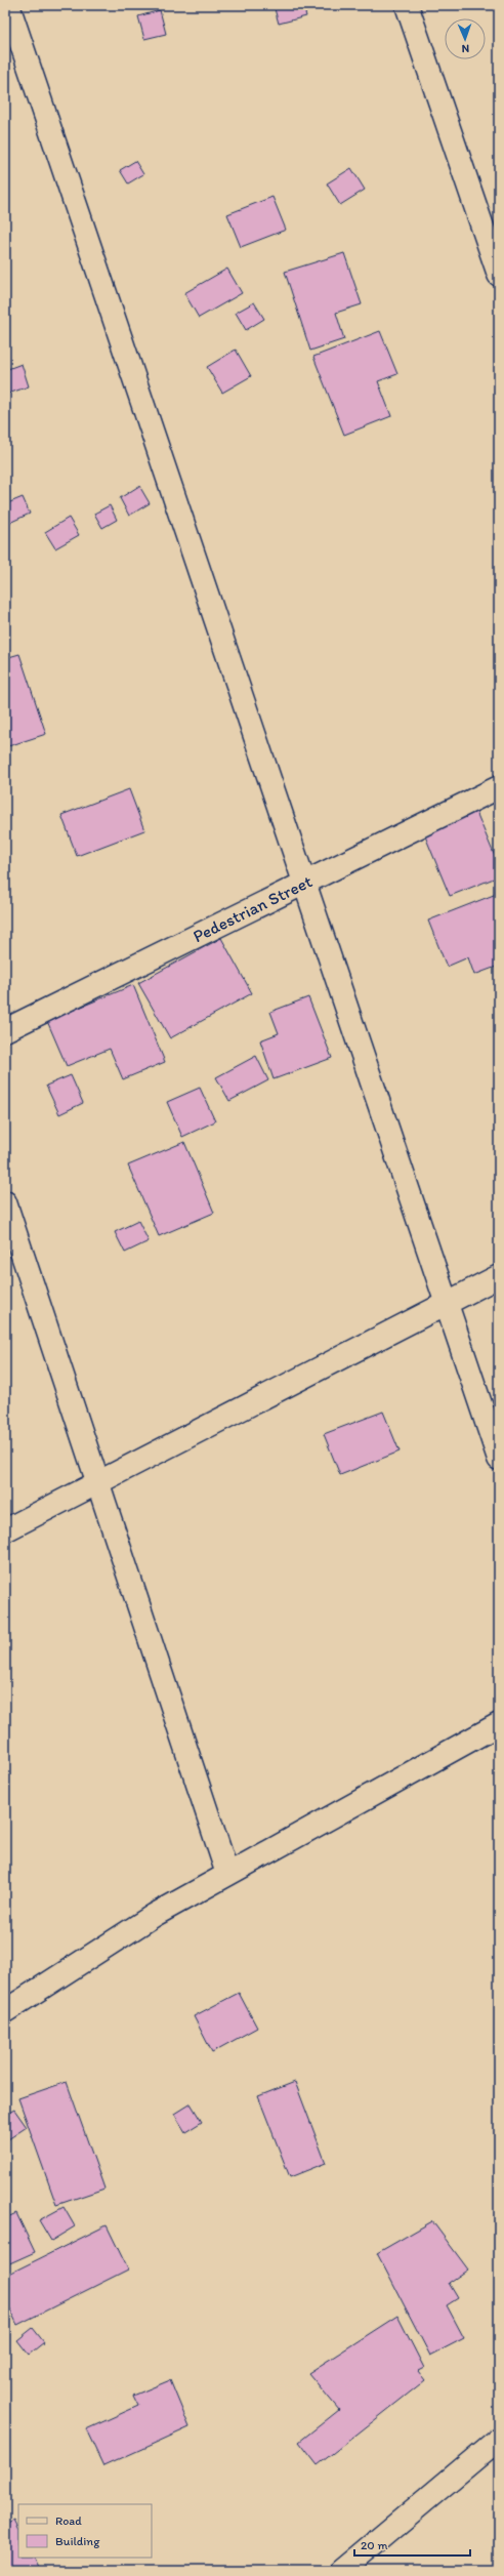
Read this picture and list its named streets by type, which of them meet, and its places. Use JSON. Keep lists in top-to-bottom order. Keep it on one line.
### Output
{"streets":{"street":["Pedestrian Street"]},"legend":["Road","Building"],"scale_bar":"20 m","north":"bottom"}
